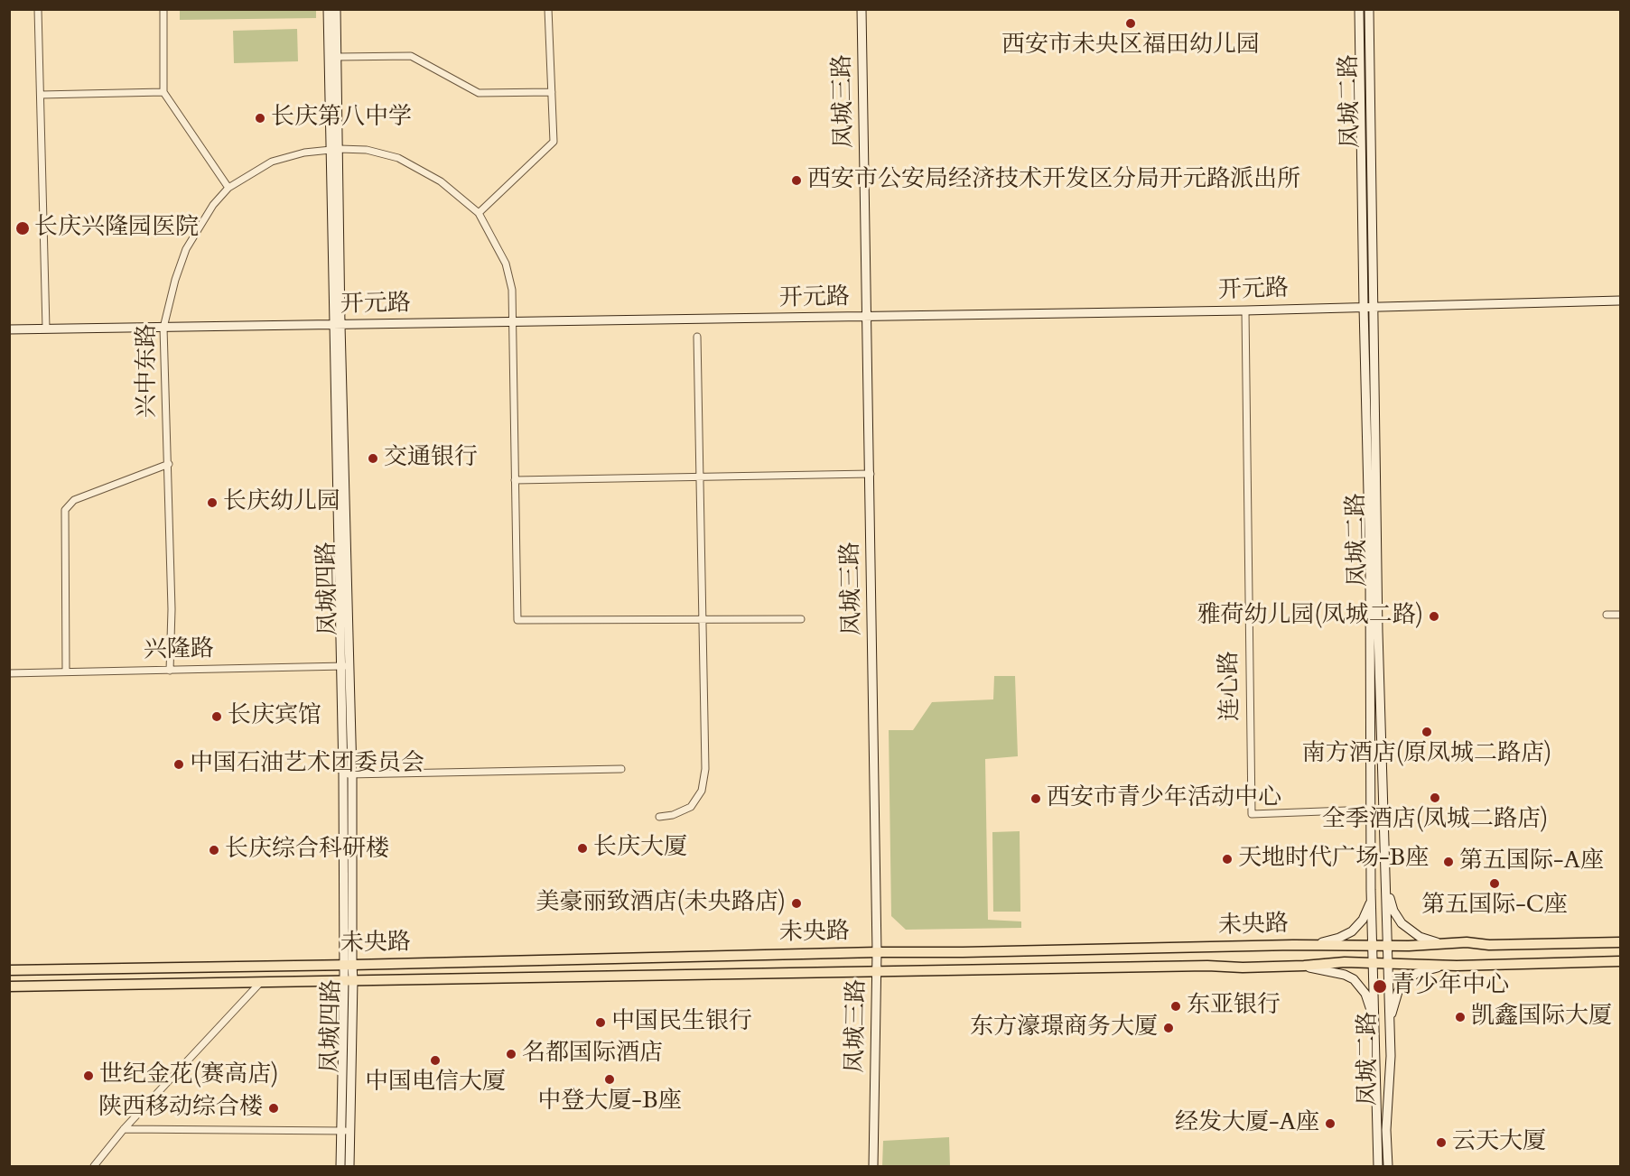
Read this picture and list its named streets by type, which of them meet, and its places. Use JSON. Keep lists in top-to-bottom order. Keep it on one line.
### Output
{"streets":{"main road":["未央路"],"street":["凤城三路","凤城二路","开元路","兴中东路","凤城四路","兴隆路","连心路"]},"crossings":[["凤城三路","开元路"],["凤城三路","未央路"],["凤城二路","开元路"],["凤城二路","连心路"],["凤城二路","未央路"],["开元路","兴中东路"],["开元路","凤城四路"],["开元路","连心路"],["兴中东路","凤城四路"],["兴中东路","兴隆路"],["凤城四路","兴隆路"],["凤城四路","未央路"]],"places":["西安市未央区福田幼儿园","长庆第八中学","西安市公安局经济技术开发区分局开元路派出所","长庆兴隆园医院","交通银行","长庆幼儿园","雅荷幼儿园(凤城二路)","长庆宾馆","南方酒店(原凤城二路店)","中国石油艺术团委员会","全季酒店(凤城二路店)","西安市青少年活动中心","长庆大厦","长庆综合科研楼","天地时代广场-B座","第五国际-A座","第五国际-C座","美豪丽致酒店(未央路店)","青少年中心","东亚银行","凯鑫国际大厦","中国民生银行","东方濠璟商务大厦","名都国际酒店","中国电信大厦","世纪金花(赛高店)","中登大厦-B座","陕西移动综合楼","经发大厦-A座","云天大厦"]}
